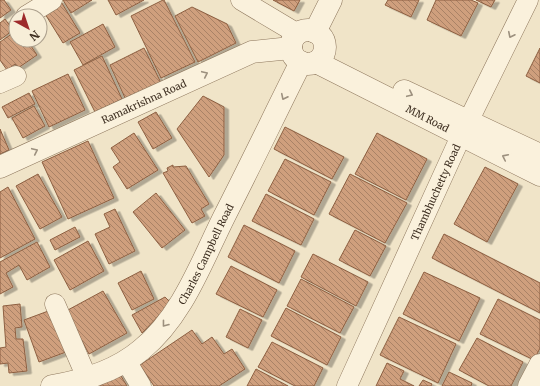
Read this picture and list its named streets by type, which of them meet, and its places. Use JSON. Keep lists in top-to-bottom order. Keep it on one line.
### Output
{"streets":{"street":["Ramakrishna Road","MM Road","Thambhuchetty Road","Charles Campbell Road"]},"crossings":[["Ramakrishna Road","MM Road"],["Ramakrishna Road","Charles Campbell Road"],["MM Road","Thambhuchetty Road"],["MM Road","Charles Campbell Road"]],"one_way":["Ramakrishna Road","Charles Campbell Road"],"north":"bottom right"}
